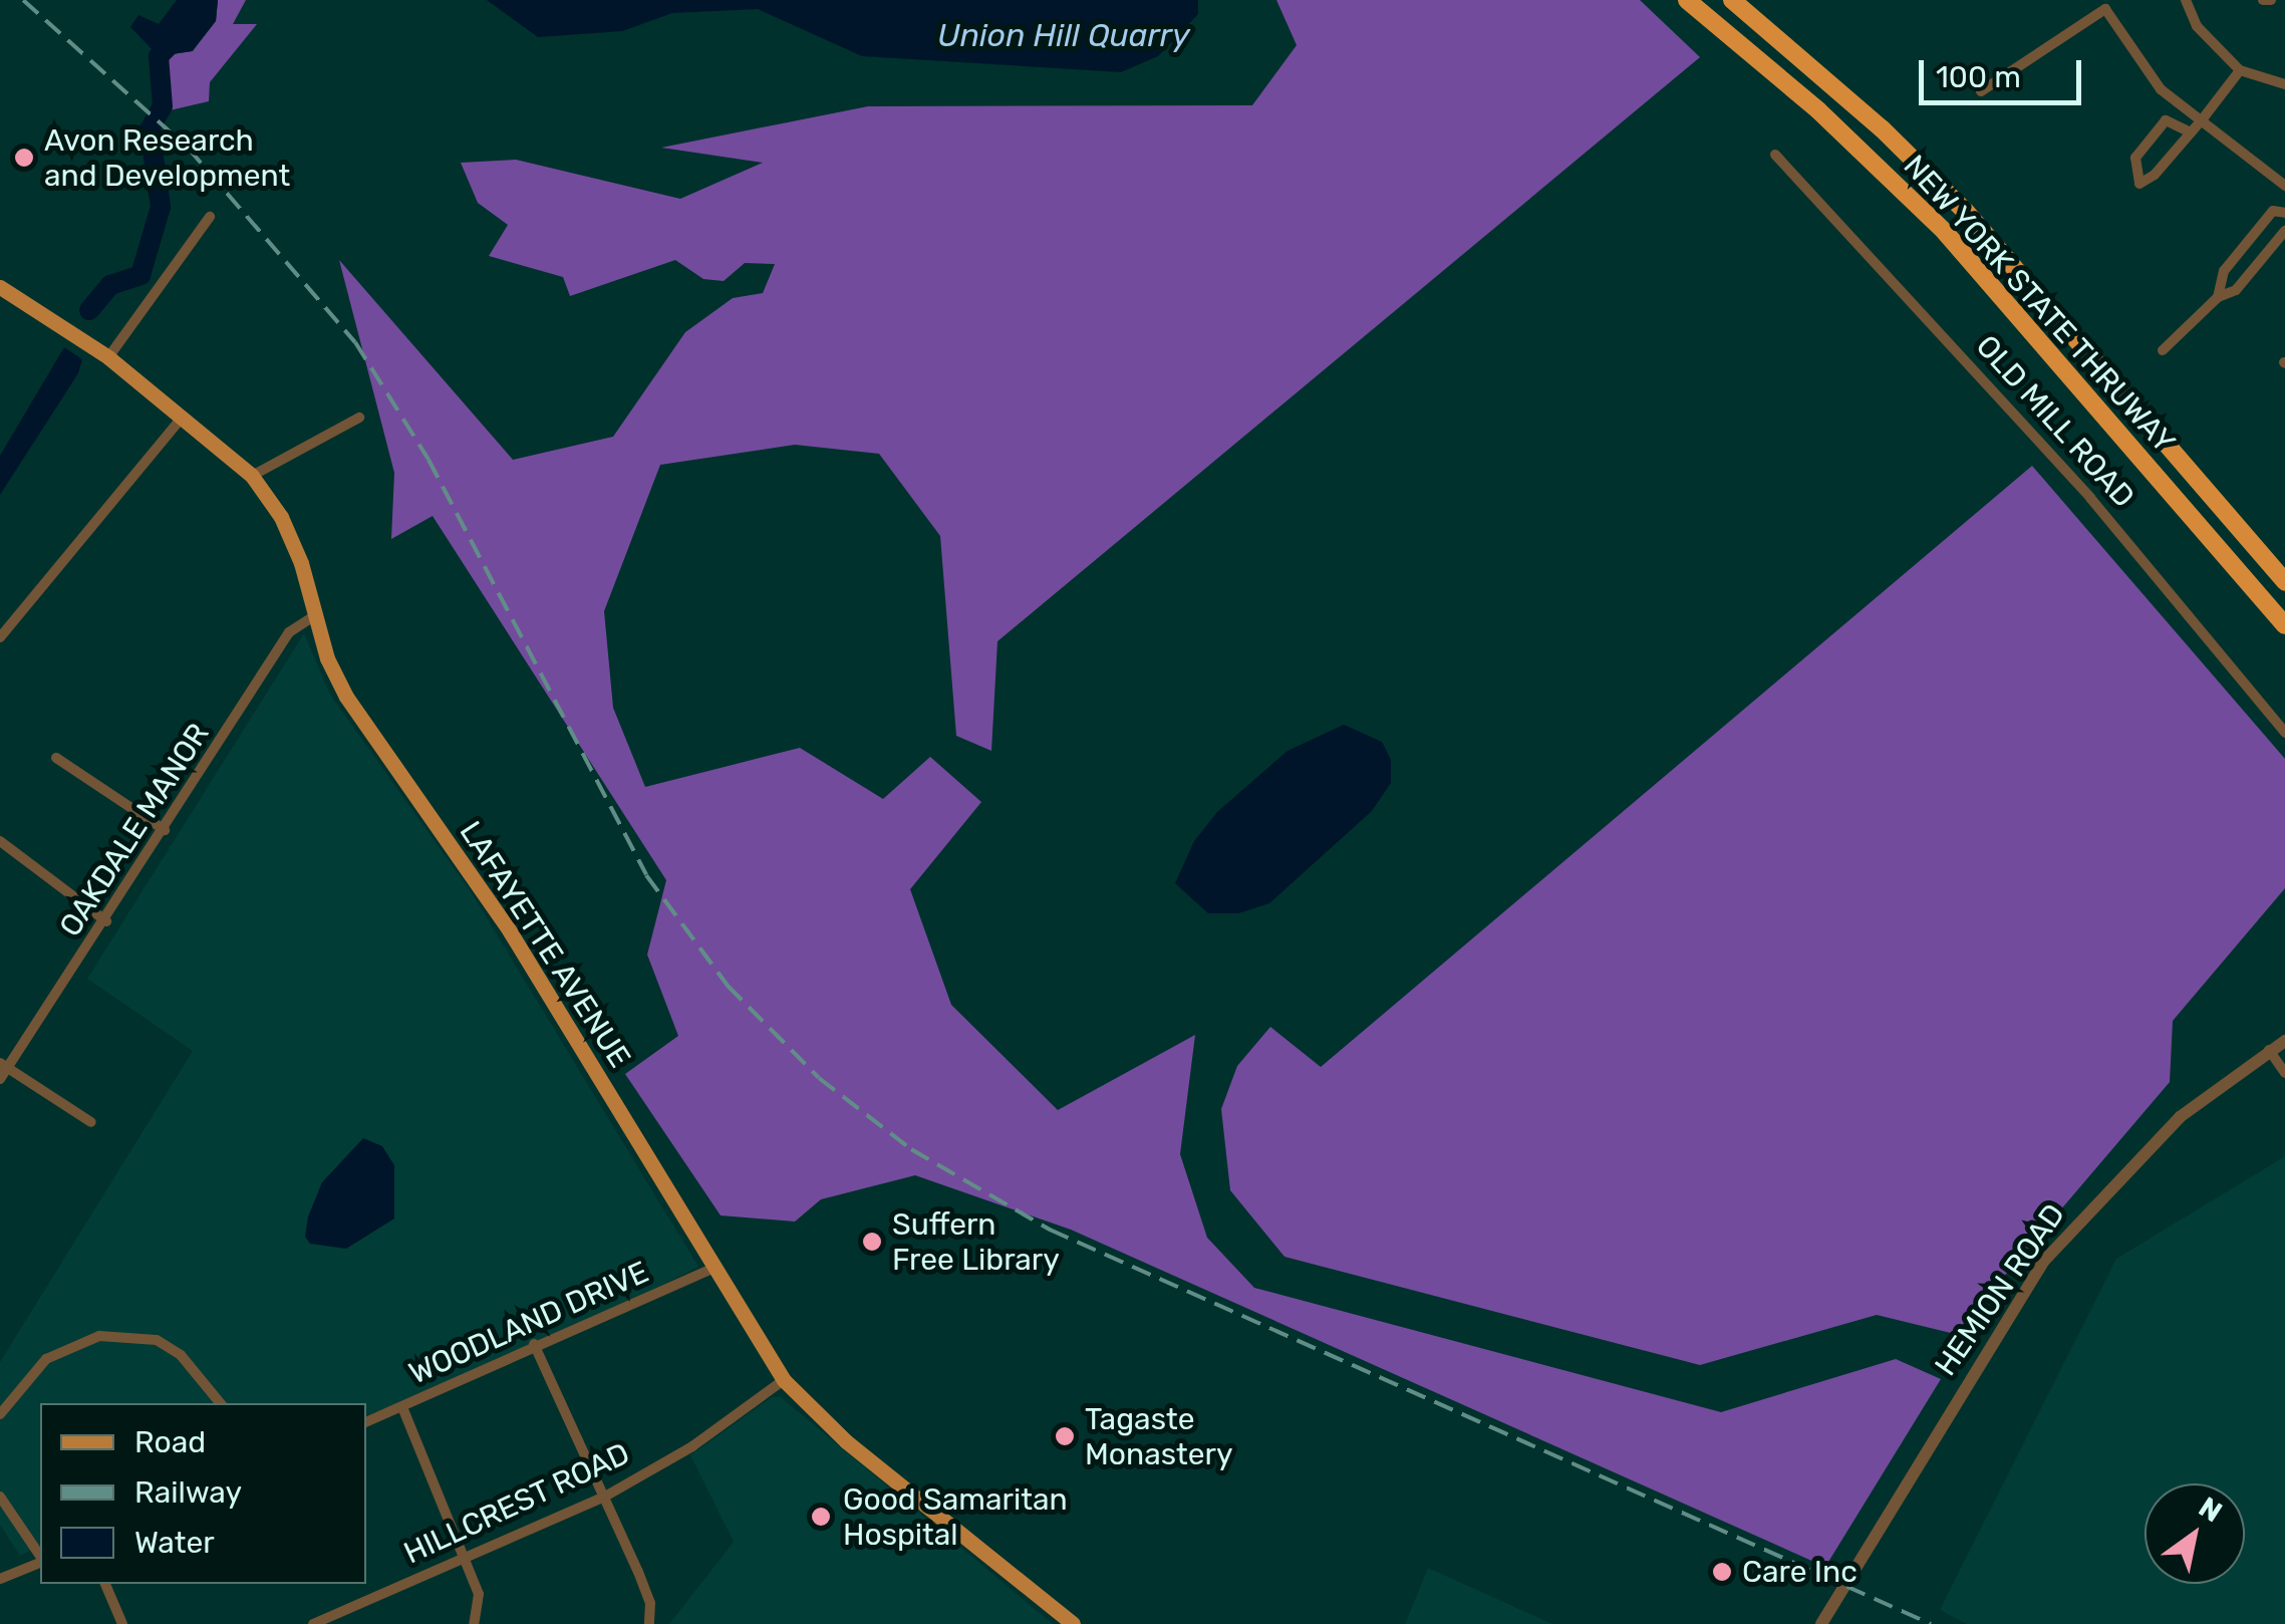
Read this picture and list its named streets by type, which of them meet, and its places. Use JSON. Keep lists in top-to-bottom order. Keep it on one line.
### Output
{"streets":{"highway":["NEW YORK STATE THRUWAY"],"main road":["LAFAYETTE AVENUE"],"street":["OLD MILL ROAD","OAKDALE MANOR","HEMION ROAD","WOODLAND DRIVE","HILLCREST ROAD"]},"crossings":[["OAKDALE MANOR","LAFAYETTE AVENUE"],["LAFAYETTE AVENUE","WOODLAND DRIVE"],["LAFAYETTE AVENUE","HILLCREST ROAD"]],"water":["Union Hill Quarry"],"places":["Avon Research and Development","Suffern Free Library","Tagaste Monastery","Good Samaritan Hospital","Care Inc"],"legend":["Road","Railway","Water"],"scale_bar":"100 m","north":"top right"}
